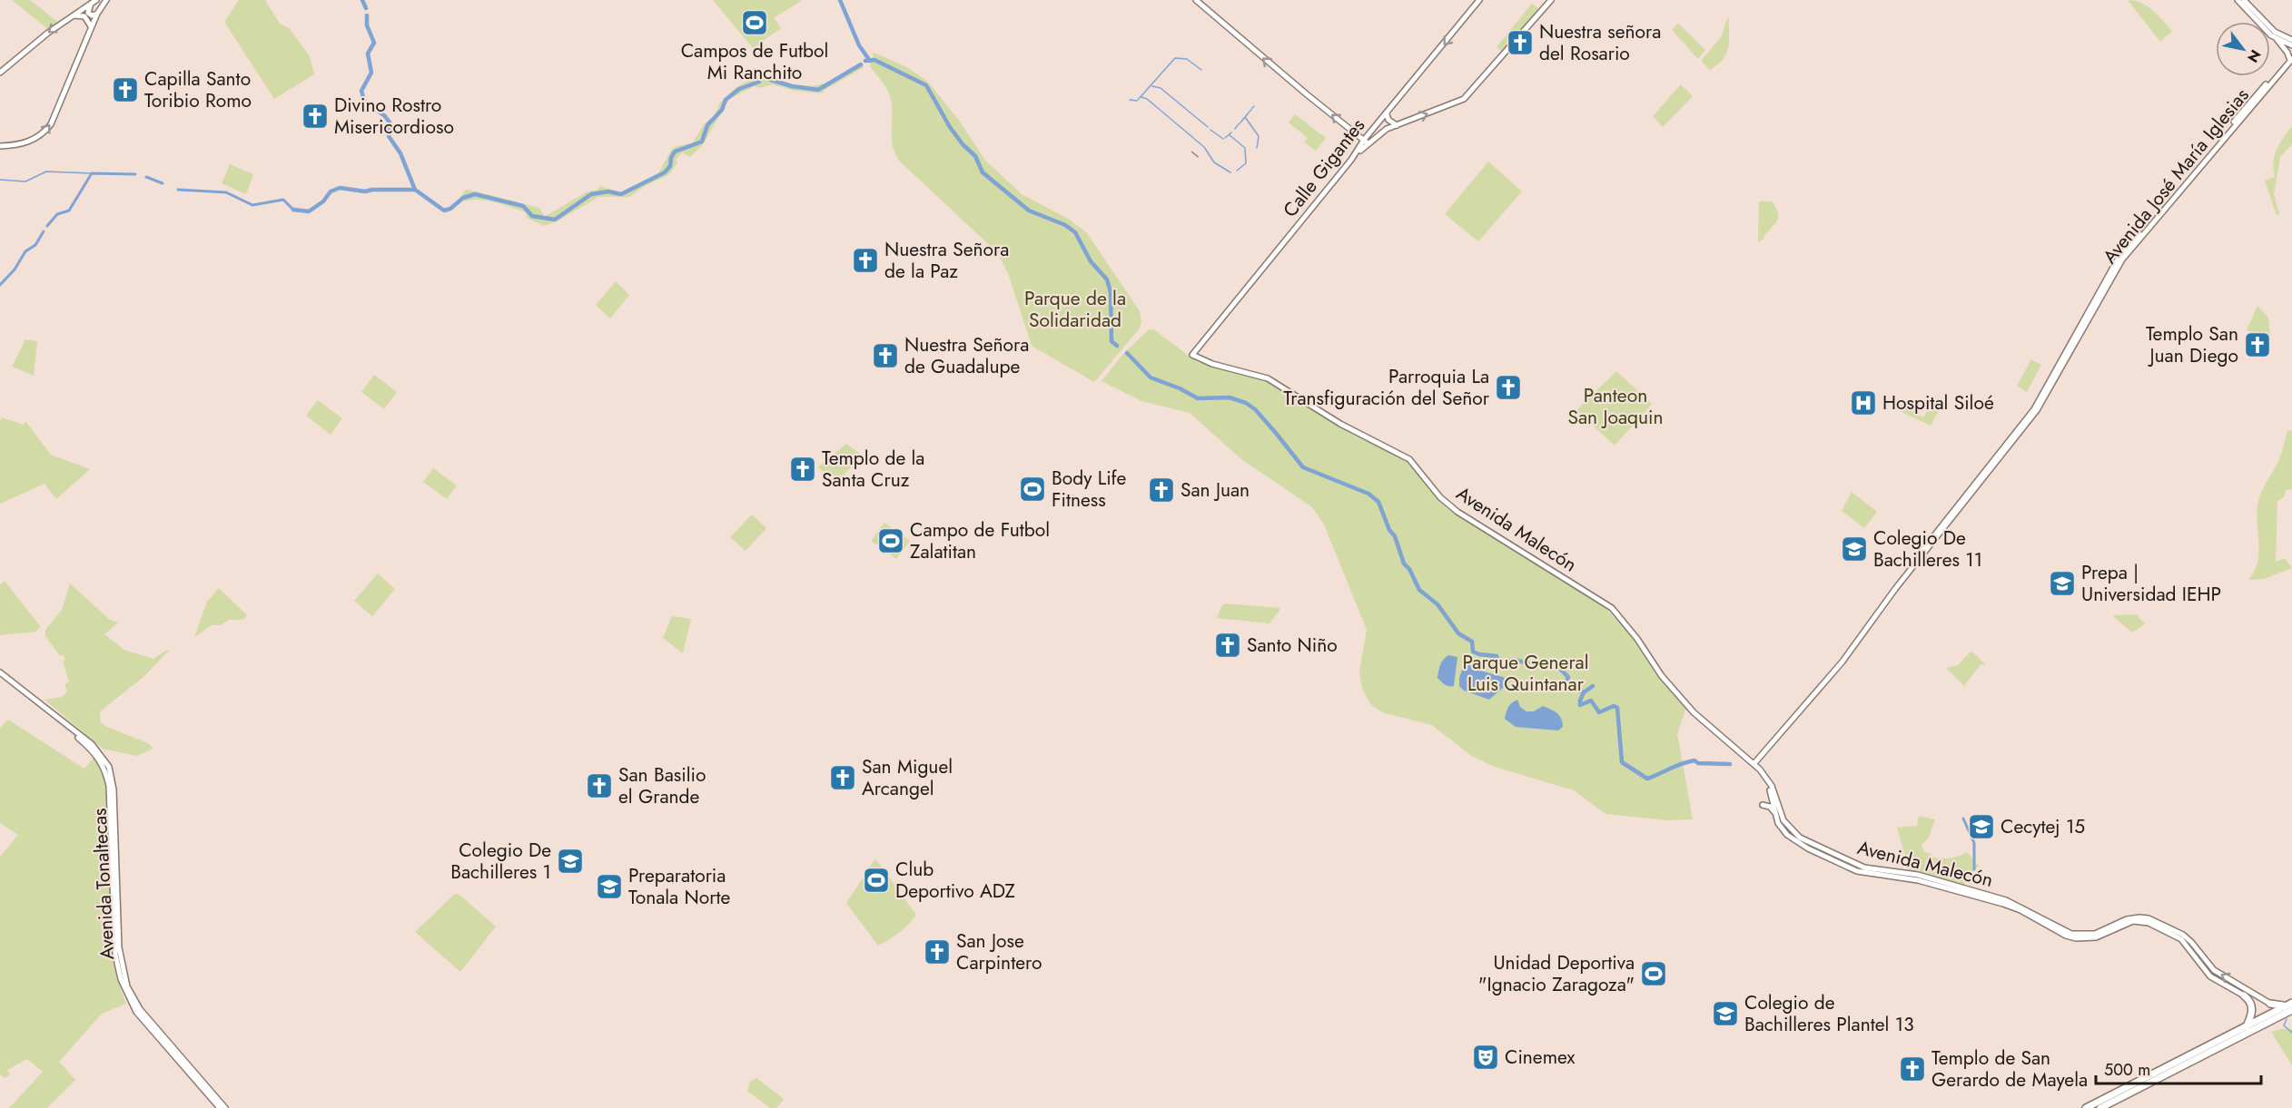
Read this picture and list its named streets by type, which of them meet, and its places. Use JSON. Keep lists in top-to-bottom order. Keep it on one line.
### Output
{"streets":{"highway":["Avenida Malecón"],"main road":["Calle Gigantes","Avenida José María Iglesias","Avenida Tonaltecas"]},"crossings":[["Calle Gigantes","Avenida Malecón"],["Avenida José María Iglesias","Avenida Malecón"]],"parks":["Parque de la Solidaridad","Panteon San Joaquin","Parque General Luis Quintanar"],"places":{"sports":["Campos de Futbol Mi Ranchito","Body Life Fitness","Campo de Futbol Zalatitan","Club Deportivo ADZ","Unidad Deportiva \"Ignacio Zaragoza\""],"church":["Nuestra señora del Rosario","Capilla Santo Toribio Romo","Divino Rostro Misericordioso","Nuestra Señora de la Paz","Templo San Juan Diego","Nuestra Señora de Guadalupe","Parroquia La Transfiguración del Señor","Templo de la Santa Cruz","San Juan","Santo Niño","San Miguel Arcangel","San Basilio el Grande","San Jose Carpintero","Templo de San Gerardo de Mayela"],"hospital":["Hospital Siloé"],"school or university":["Colegio De Bachilleres 11","Prepa | Universidad IEHP","Cecytej 15","Colegio De Bachilleres 1","Preparatoria Tonala Norte","Colegio de Bachilleres Plantel 13"],"theatre":["Cinemex"]},"scale_bar":"500 m","north":"bottom right"}
